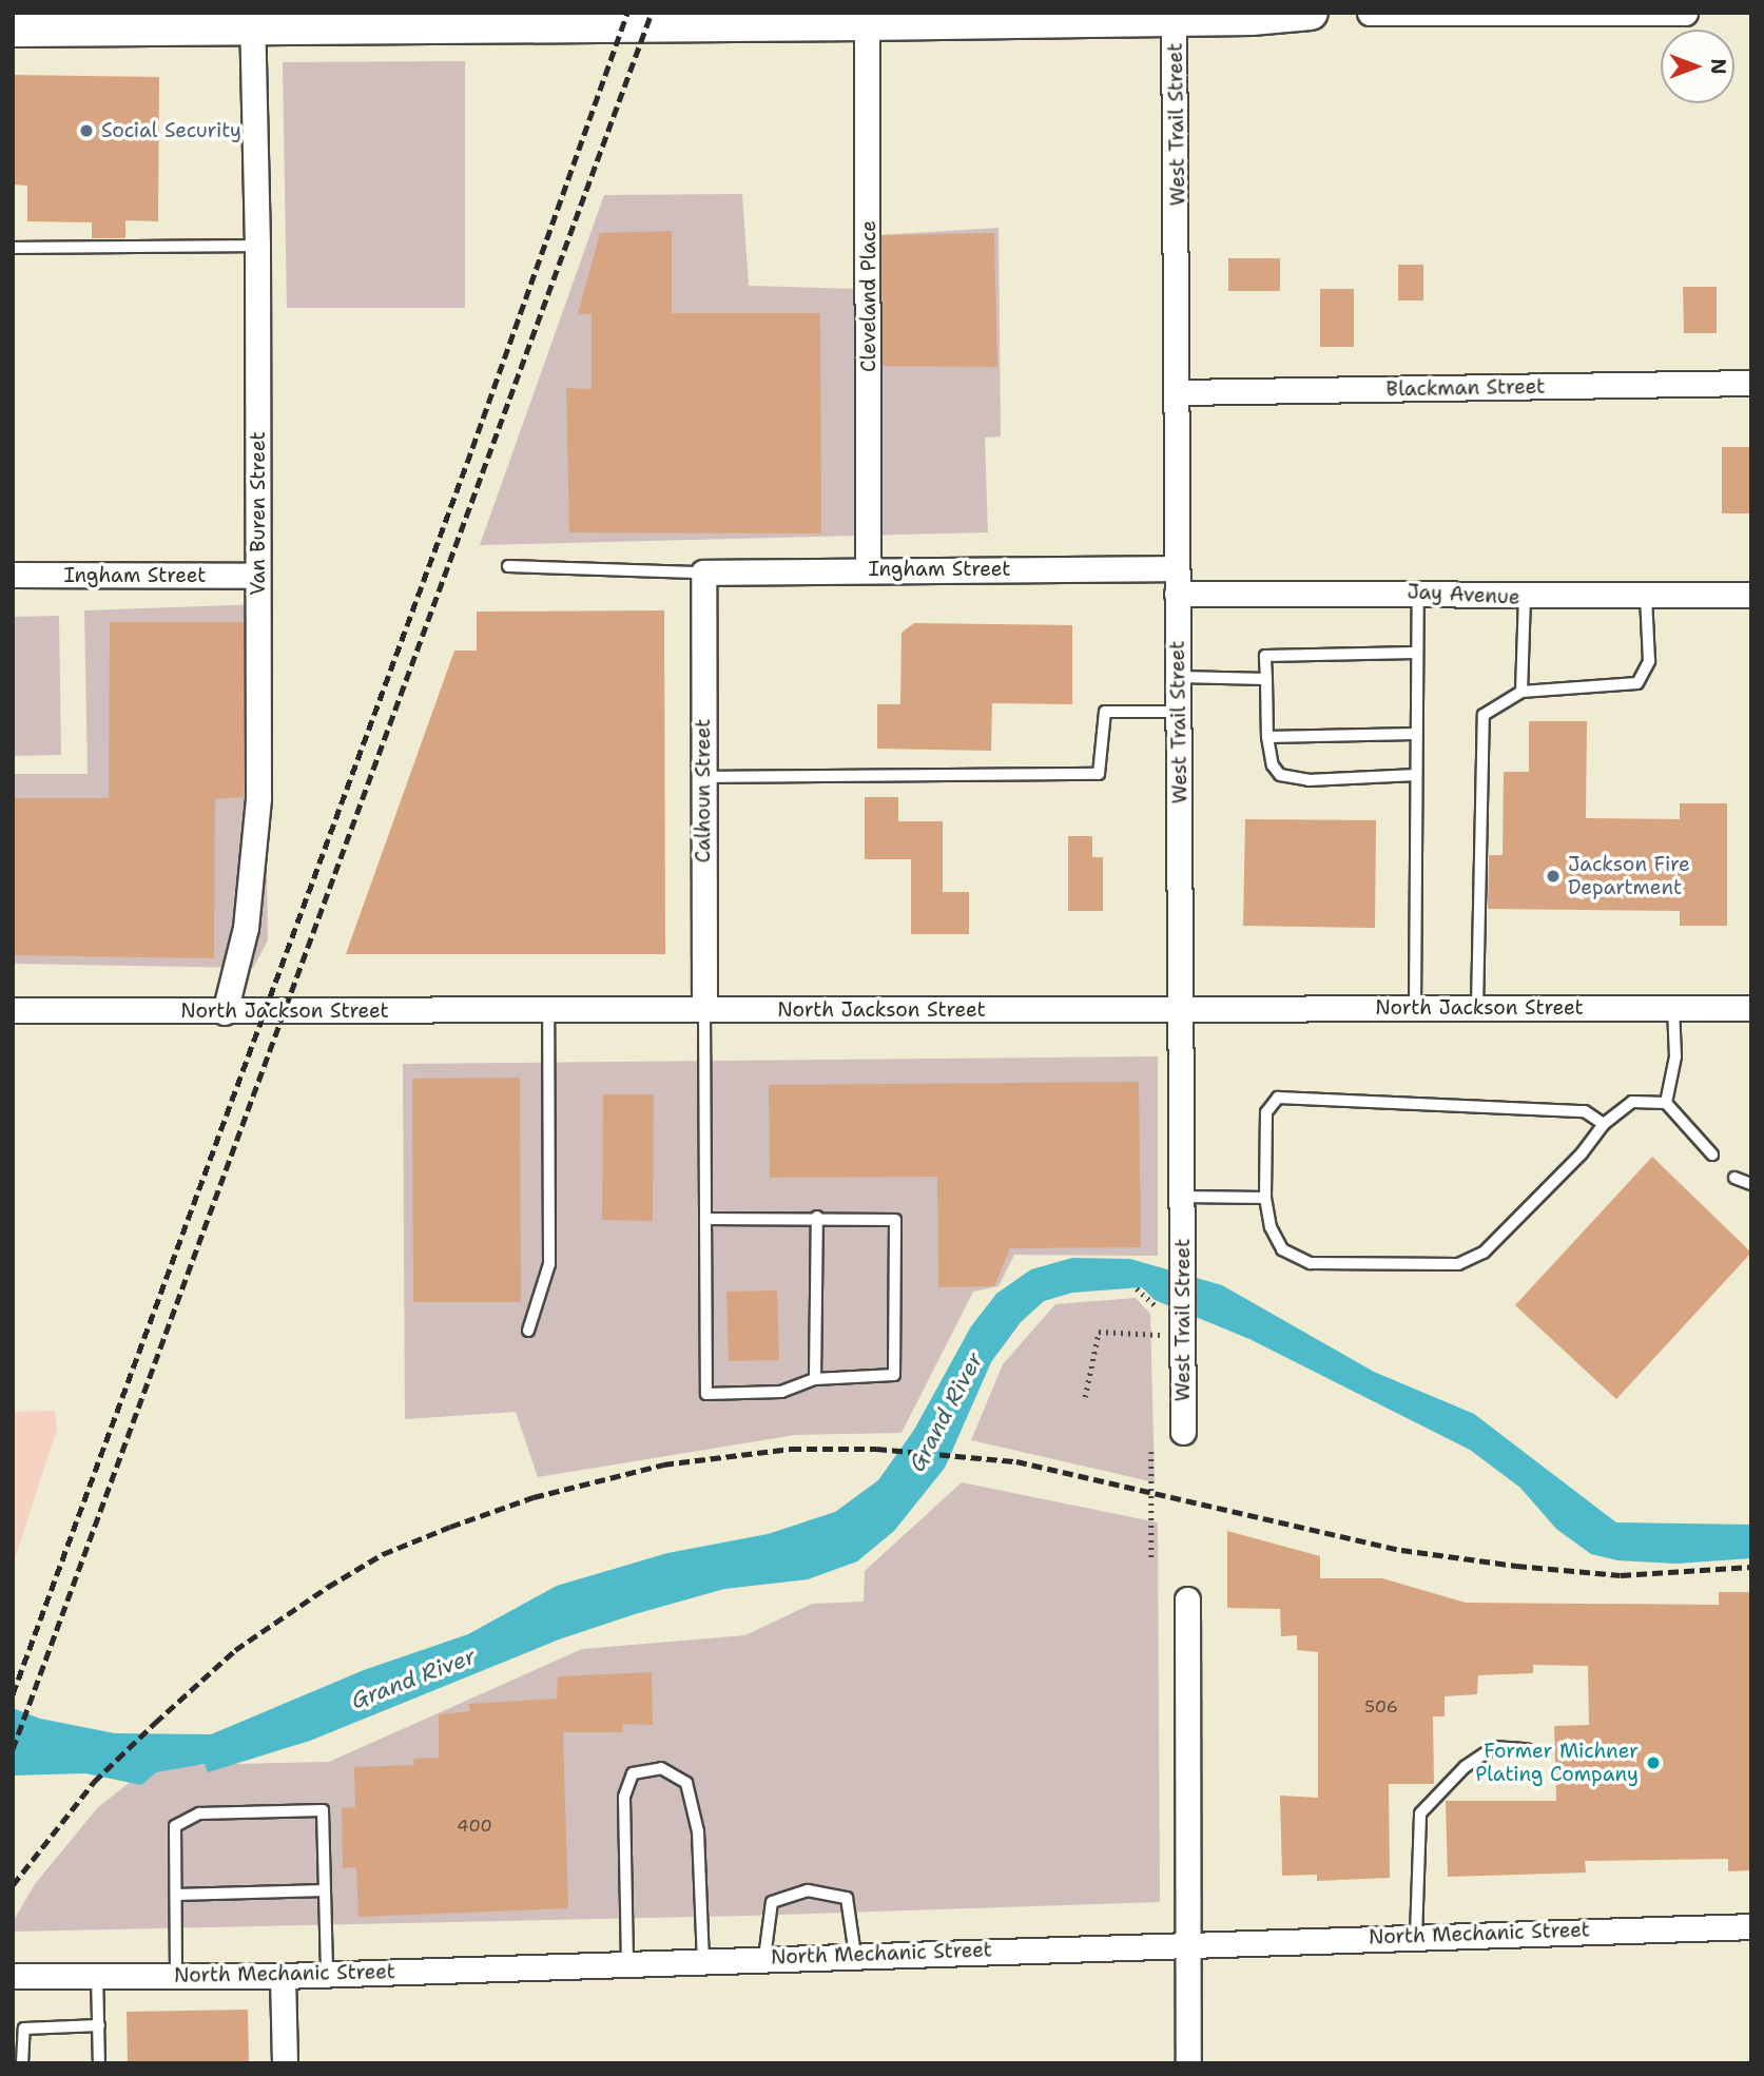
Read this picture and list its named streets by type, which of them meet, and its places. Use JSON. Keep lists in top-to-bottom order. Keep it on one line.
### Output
{"streets":{"street":["West Trail Street","Cleveland Place","Blackman Street","Van Buren Street","Ingham Street","Jay Avenue","Calhoun Street","North Jackson Street","North Mechanic Street"]},"crossings":[["West Trail Street","Blackman Street"],["West Trail Street","Ingham Street"],["West Trail Street","Jay Avenue"],["West Trail Street","North Jackson Street"],["Cleveland Place","Ingham Street"],["Van Buren Street","Ingham Street"],["Van Buren Street","North Jackson Street"],["Ingham Street","Calhoun Street"],["Calhoun Street","North Jackson Street"]],"water":["Grand River"],"places":["Social Security","Jackson Fire Department","Former Michner Plating Company"],"house_numbers":["506","400"],"north":"right"}
